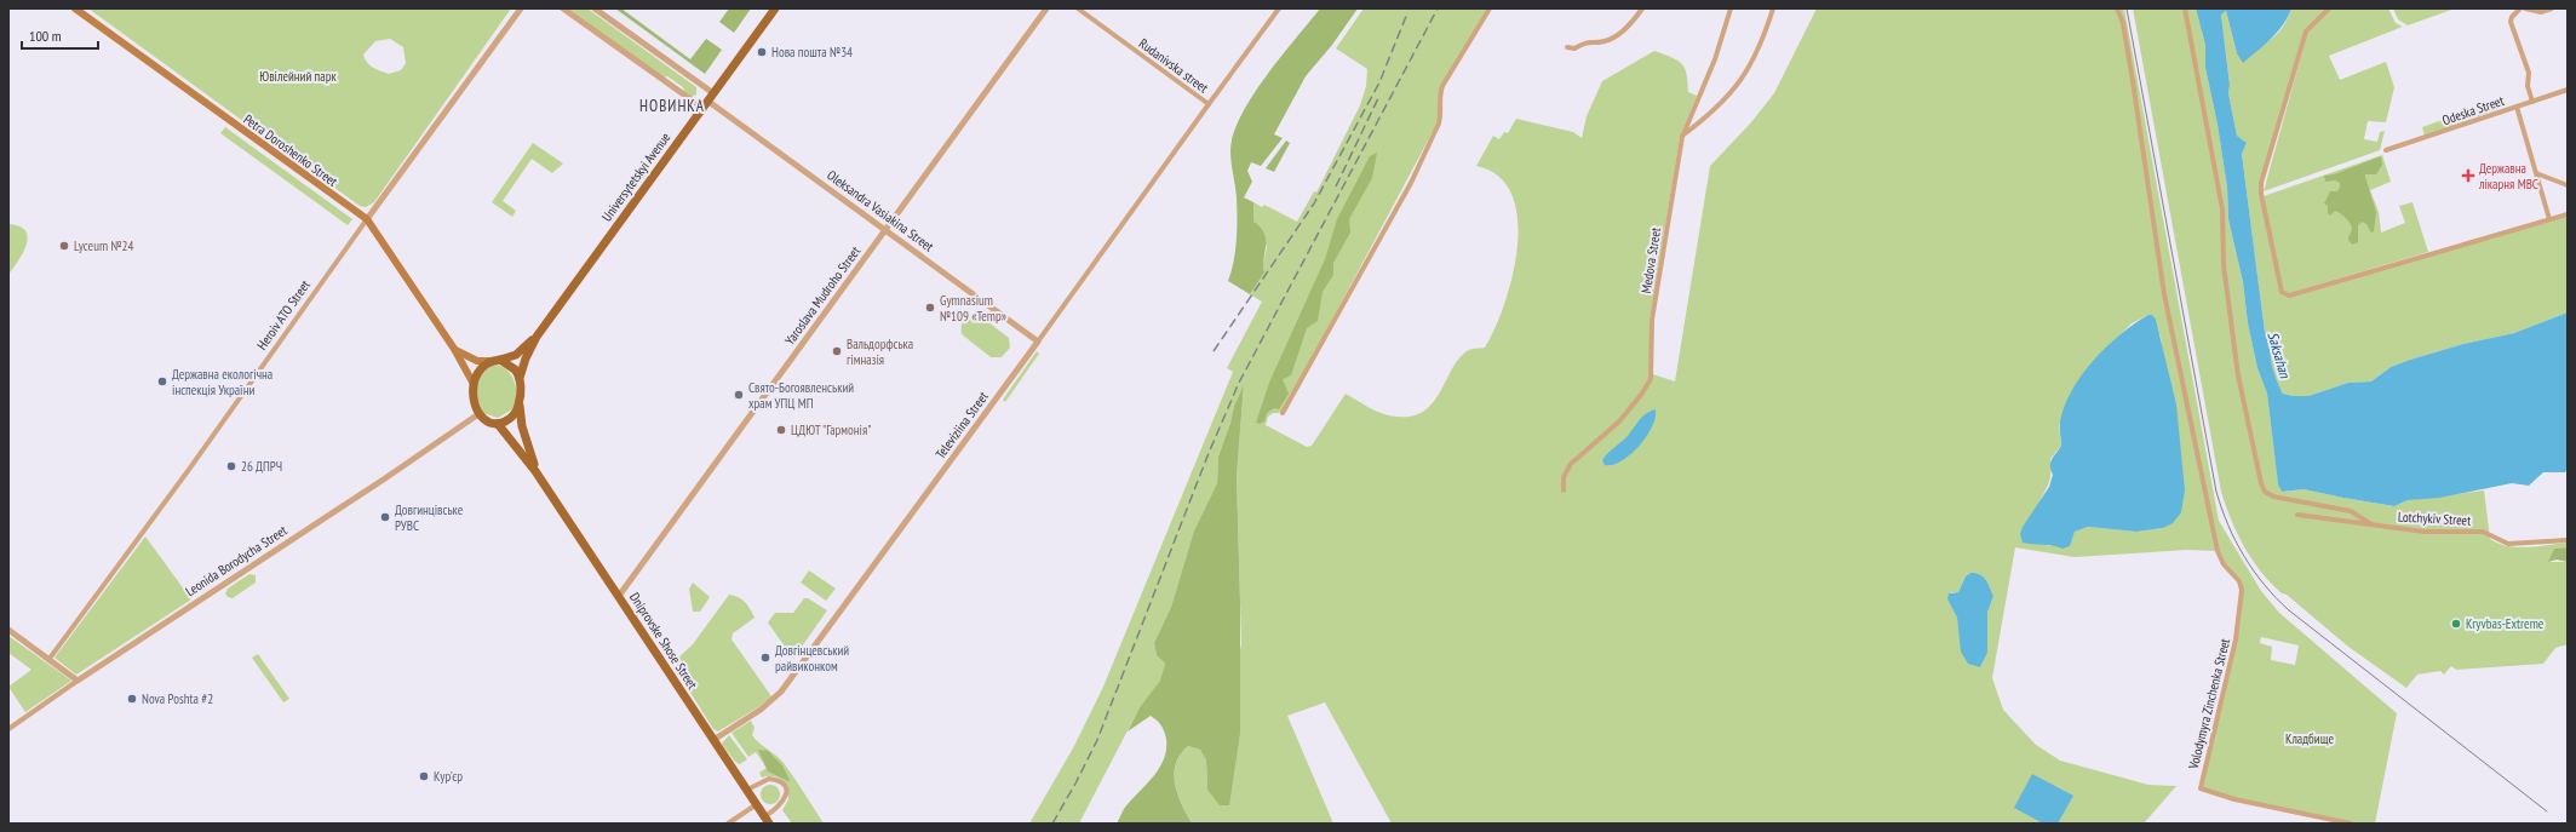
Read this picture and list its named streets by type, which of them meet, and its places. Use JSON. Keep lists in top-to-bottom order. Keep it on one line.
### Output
{"streets":{"main road":["Petra Doroshenko Street","Universytetskyi Avenue","Dniprovske Shose Street"],"street":["Rudanivska street","Odeska Street","Oleksandra Vasiakina Street","Medova Street","Yaroslava Mudroho Street","Heroiv ATO Street","Televiziina Street","Lotchykiv Street","Leonida Borodycha Street","Volodymyra Zinchenka Street"]},"crossings":[["Rudanivska street","Televiziina Street"],["Petra Doroshenko Street","Heroiv ATO Street"],["Petra Doroshenko Street","Leonida Borodycha Street"],["Universytetskyi Avenue","Oleksandra Vasiakina Street"],["Oleksandra Vasiakina Street","Yaroslava Mudroho Street"],["Oleksandra Vasiakina Street","Televiziina Street"],["Yaroslava Mudroho Street","Dniprovske Shose Street"],["Televiziina Street","Dniprovske Shose Street"]],"districts":["НОВИНКА"],"water":["Saksahan"],"parks":["Ювілейний парк","Кладбище"],"places":{"other":["Нова пошта №34","Lyceum №24","Gymnasium №109 «Temp»","Вальдорфська гімназія","Державна екологічна інспекція України","Свято-Богоявленський храм УПЦ МП","ЦДЮТ \"Гармонія\"","26 ДПРЧ","Довгинцівське РУВС","Kryvbas-Extreme","Довгінцевський райвиконком","Nova Poshta #2","Кур'єр"],"health":["Державна лікарня МВС"]},"scale_bar":"100 m"}
